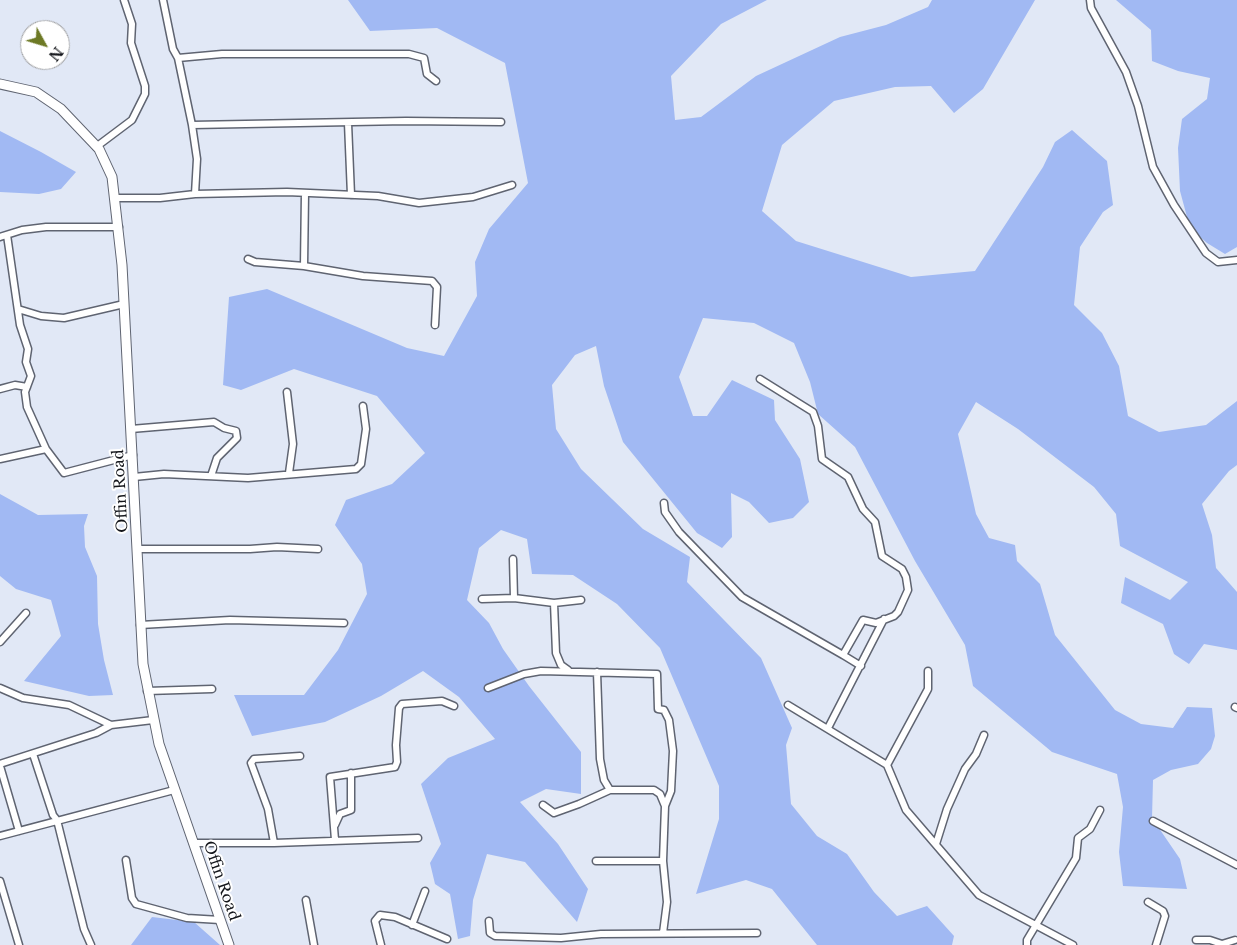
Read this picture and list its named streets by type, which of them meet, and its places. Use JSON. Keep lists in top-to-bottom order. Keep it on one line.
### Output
{"streets":{"street":["Offin Road"]},"north":"bottom right"}
